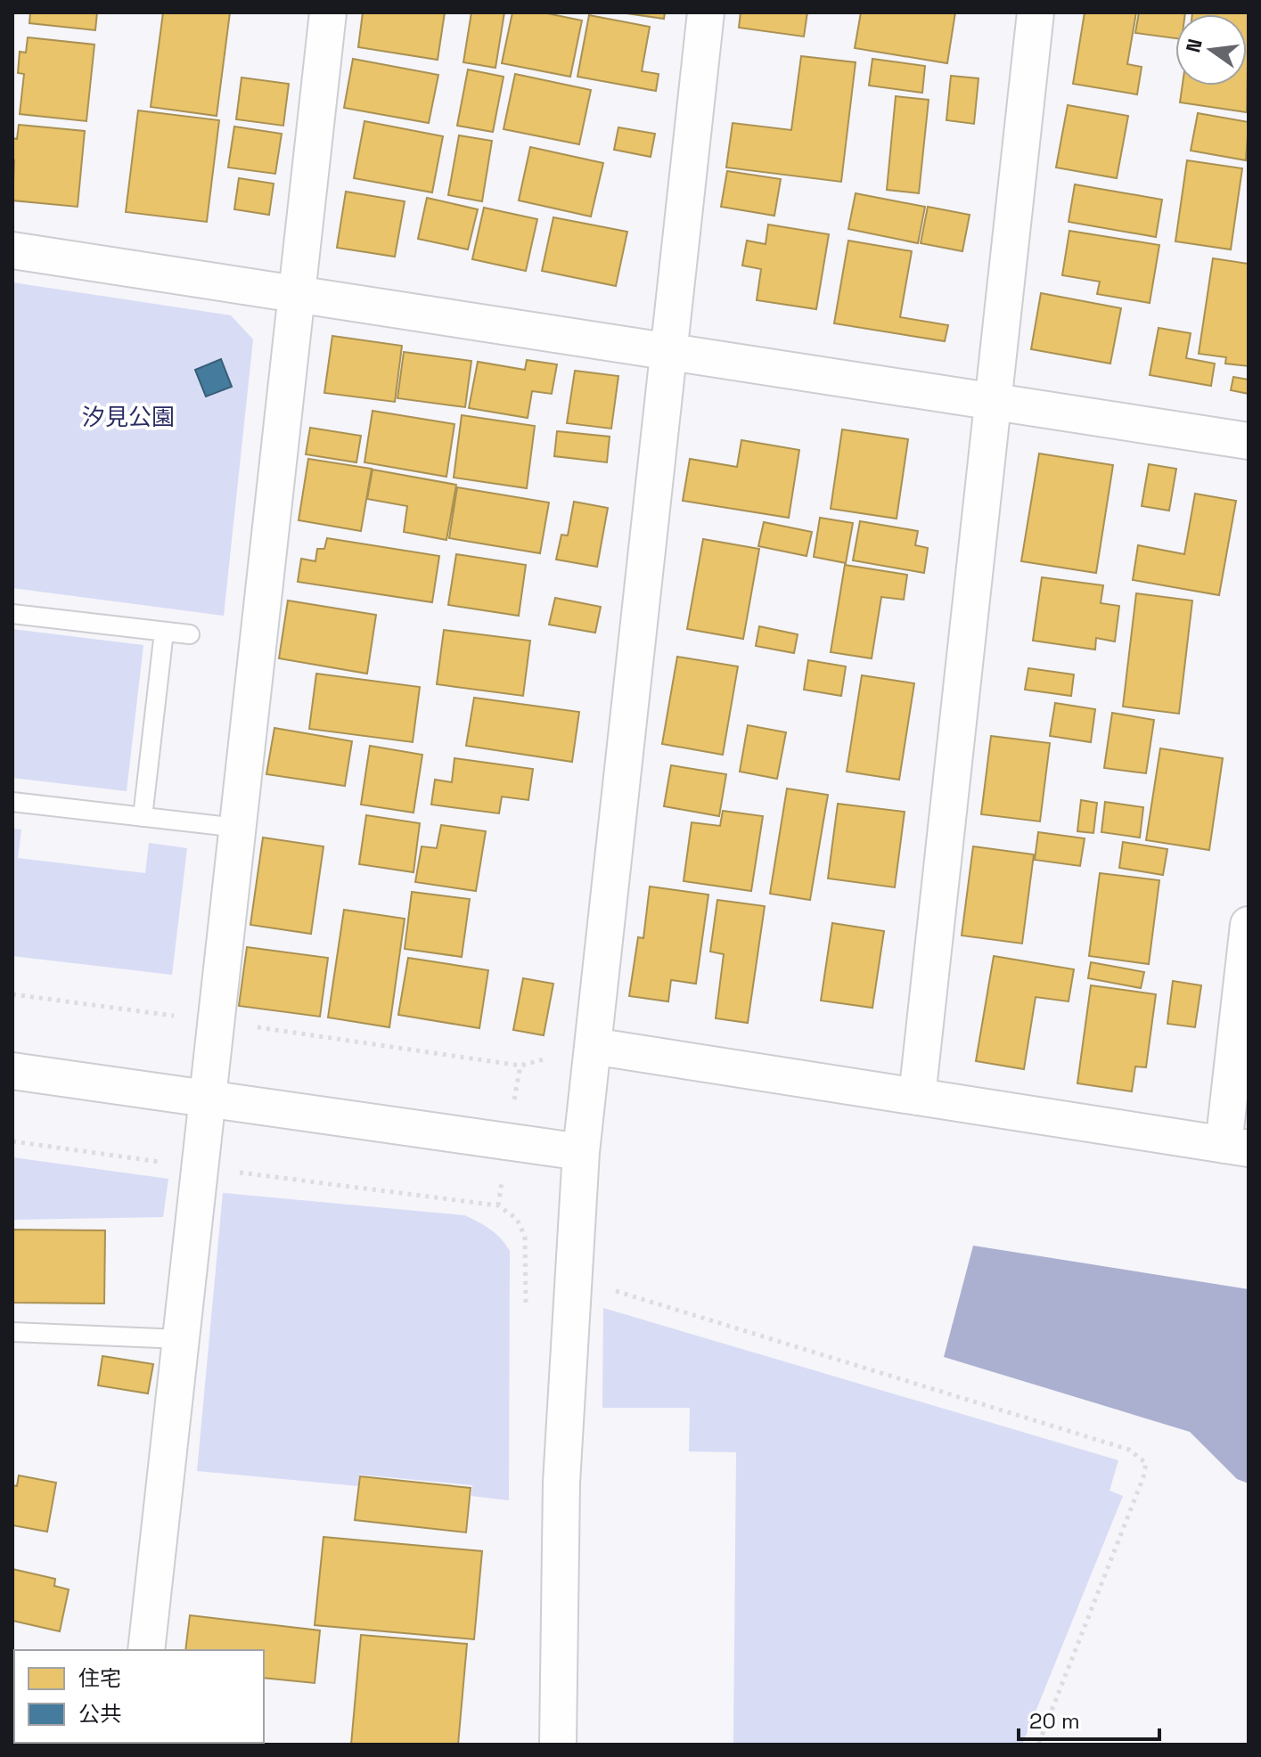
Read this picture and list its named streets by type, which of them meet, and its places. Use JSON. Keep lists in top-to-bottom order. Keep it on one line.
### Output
{"parks":["汐見公園"],"legend":["住宅","公共"],"scale_bar":"20 m","north":"left"}
